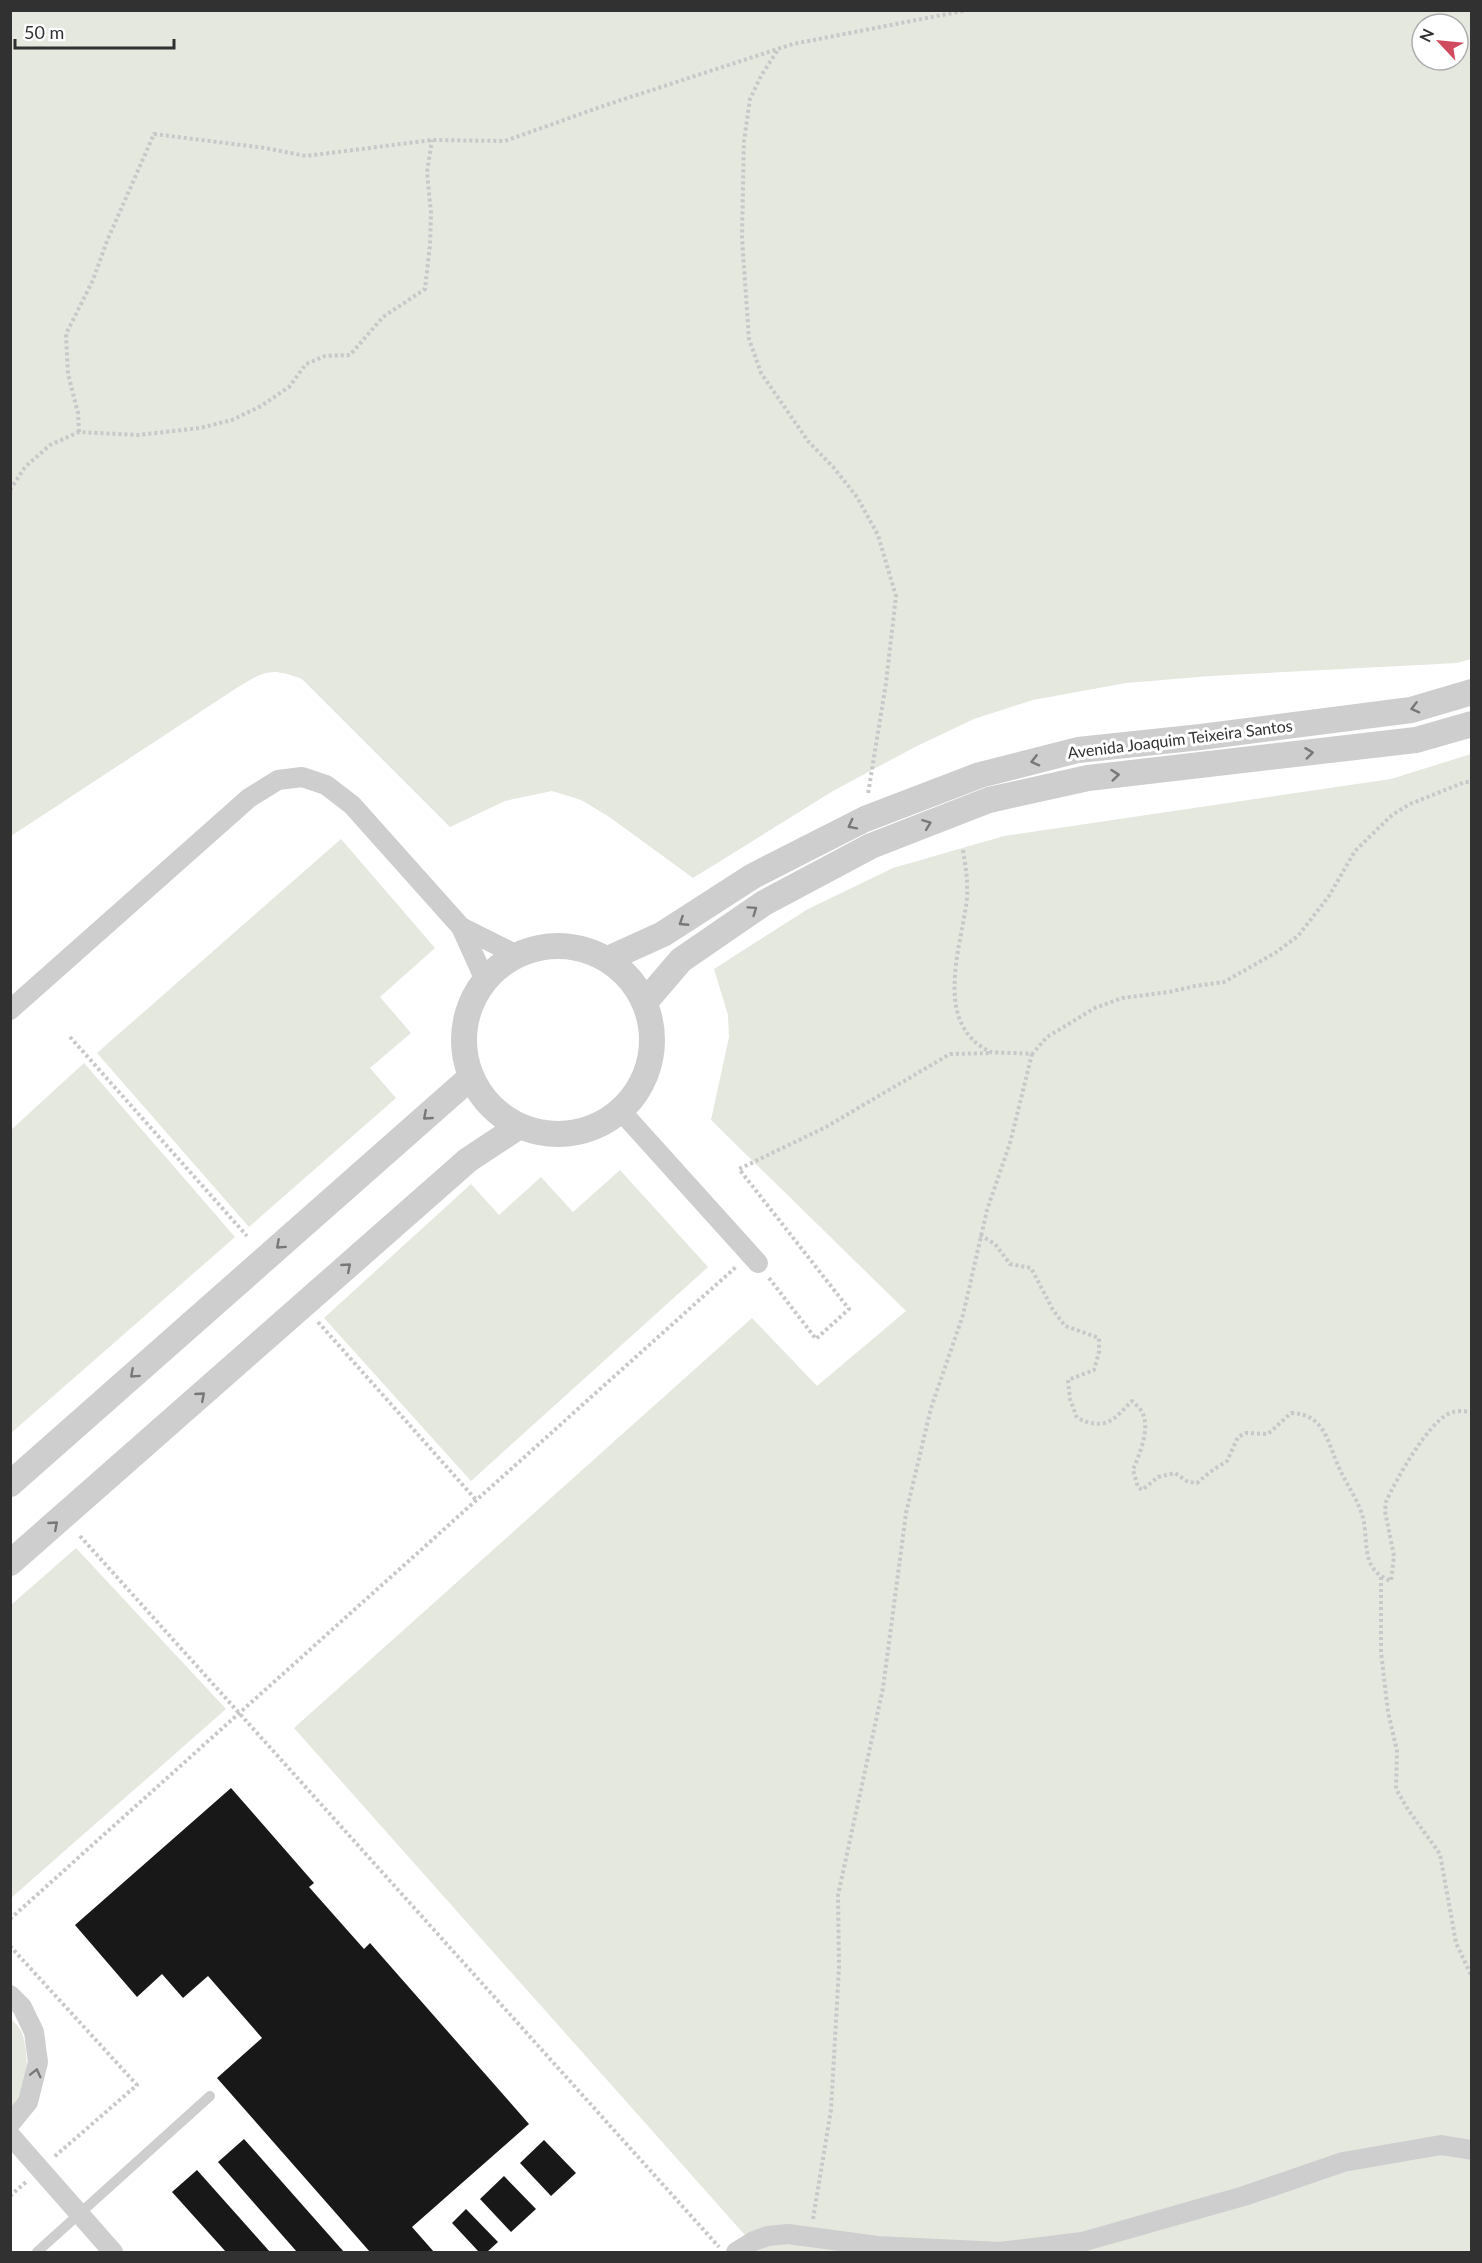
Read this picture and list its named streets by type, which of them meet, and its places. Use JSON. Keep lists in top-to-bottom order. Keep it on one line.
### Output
{"streets":{"street":["Avenida Joaquim Teixeira Santos"]},"scale_bar":"50 m","north":"top left"}
